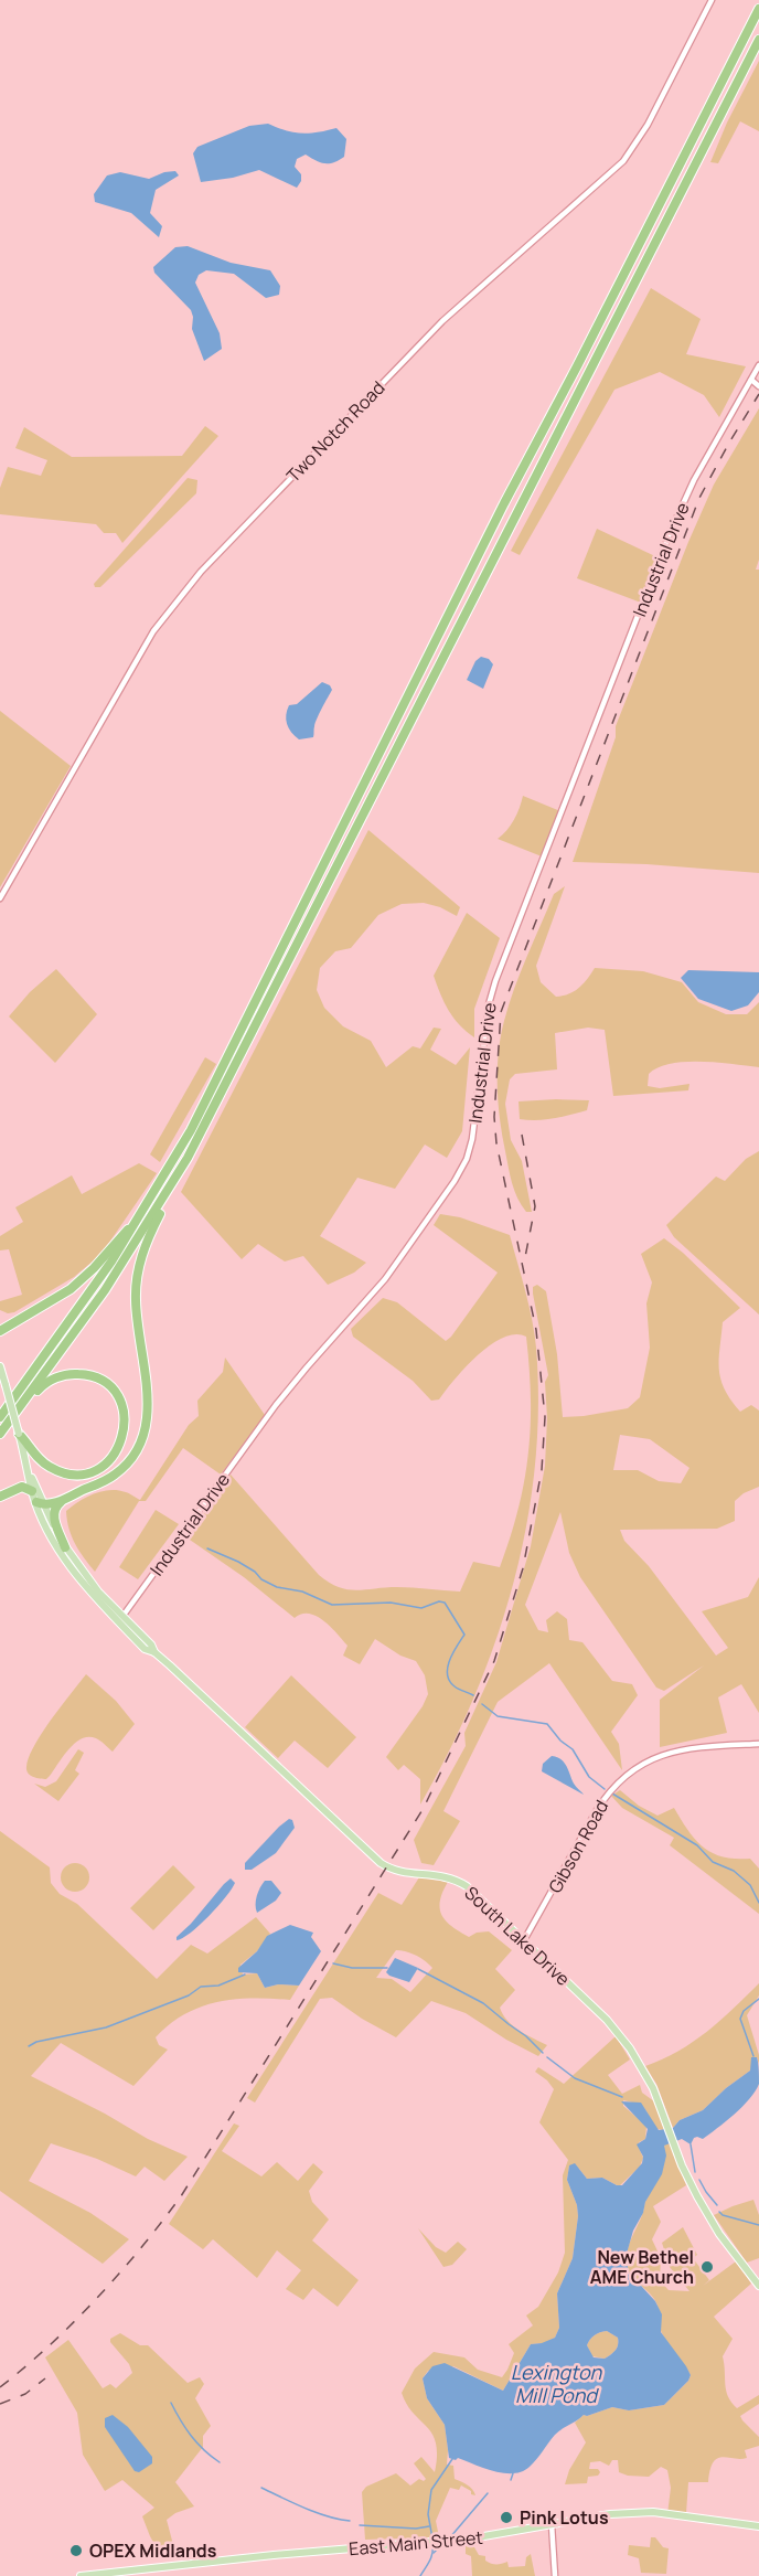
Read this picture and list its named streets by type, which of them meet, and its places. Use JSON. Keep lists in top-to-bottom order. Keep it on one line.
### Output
{"streets":{"main road":["South Lake Drive","East Main Street"],"street":["Two Notch Road","Industrial Drive","Gibson Road"]},"crossings":[["Industrial Drive","South Lake Drive"],["Gibson Road","South Lake Drive"]],"water":["Lexington Mill Pond"],"places":["New Bethel AME Church","Pink Lotus","OPEX Midlands"]}
